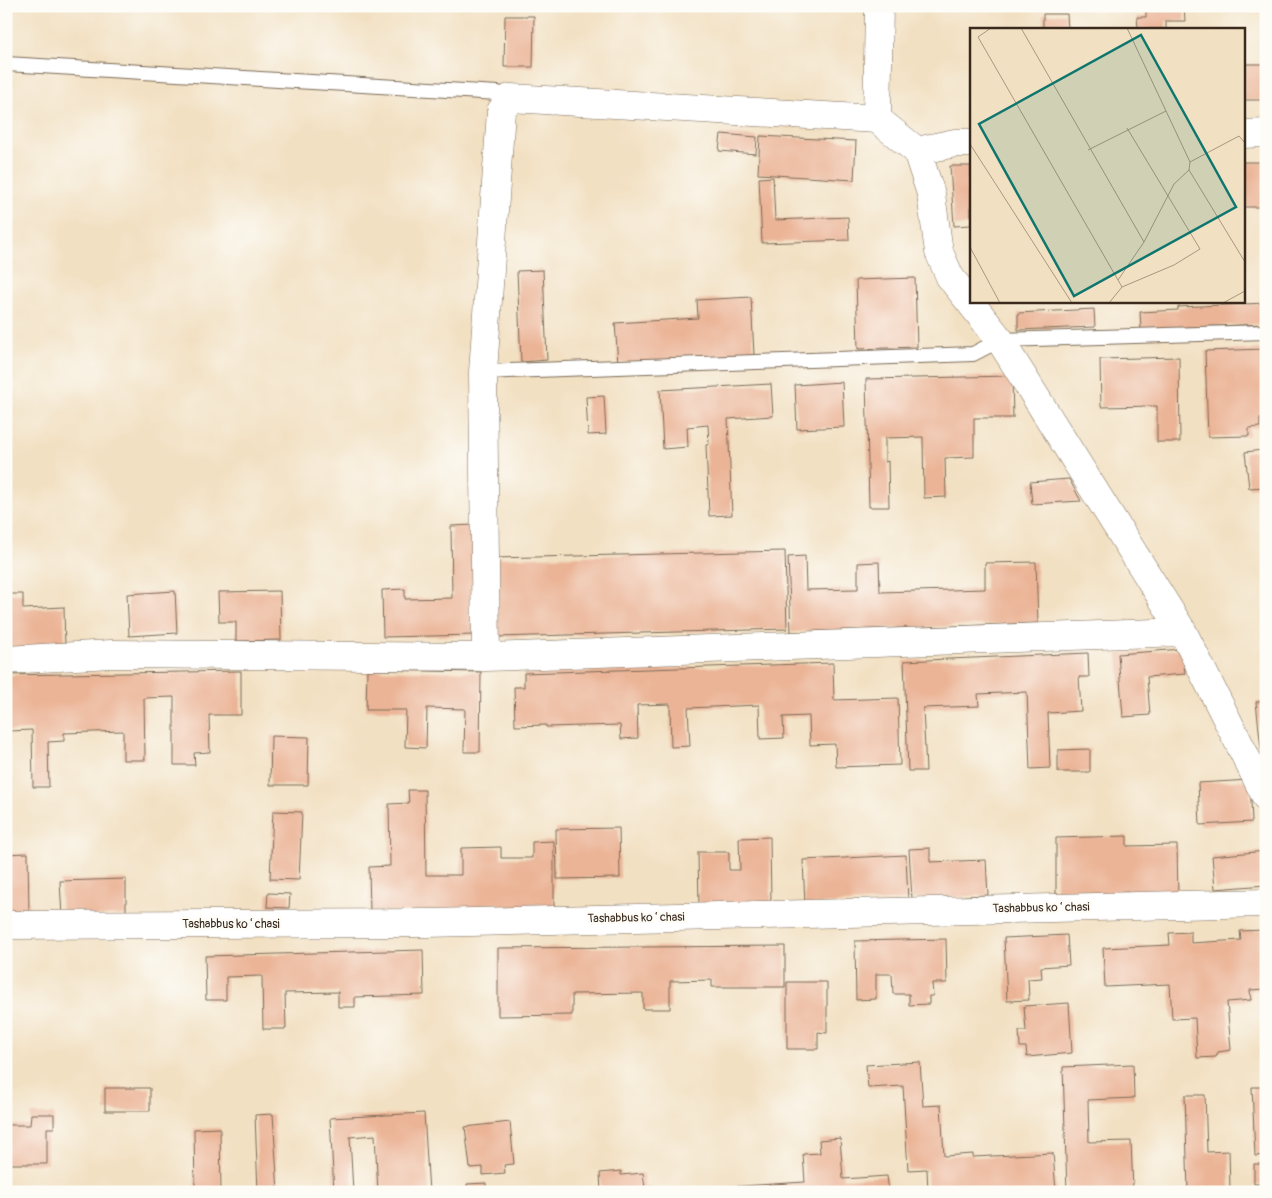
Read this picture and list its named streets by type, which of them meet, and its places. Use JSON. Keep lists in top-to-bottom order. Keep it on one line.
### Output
{"streets":{"street":["Tashabbus koʻchasi"]}}
